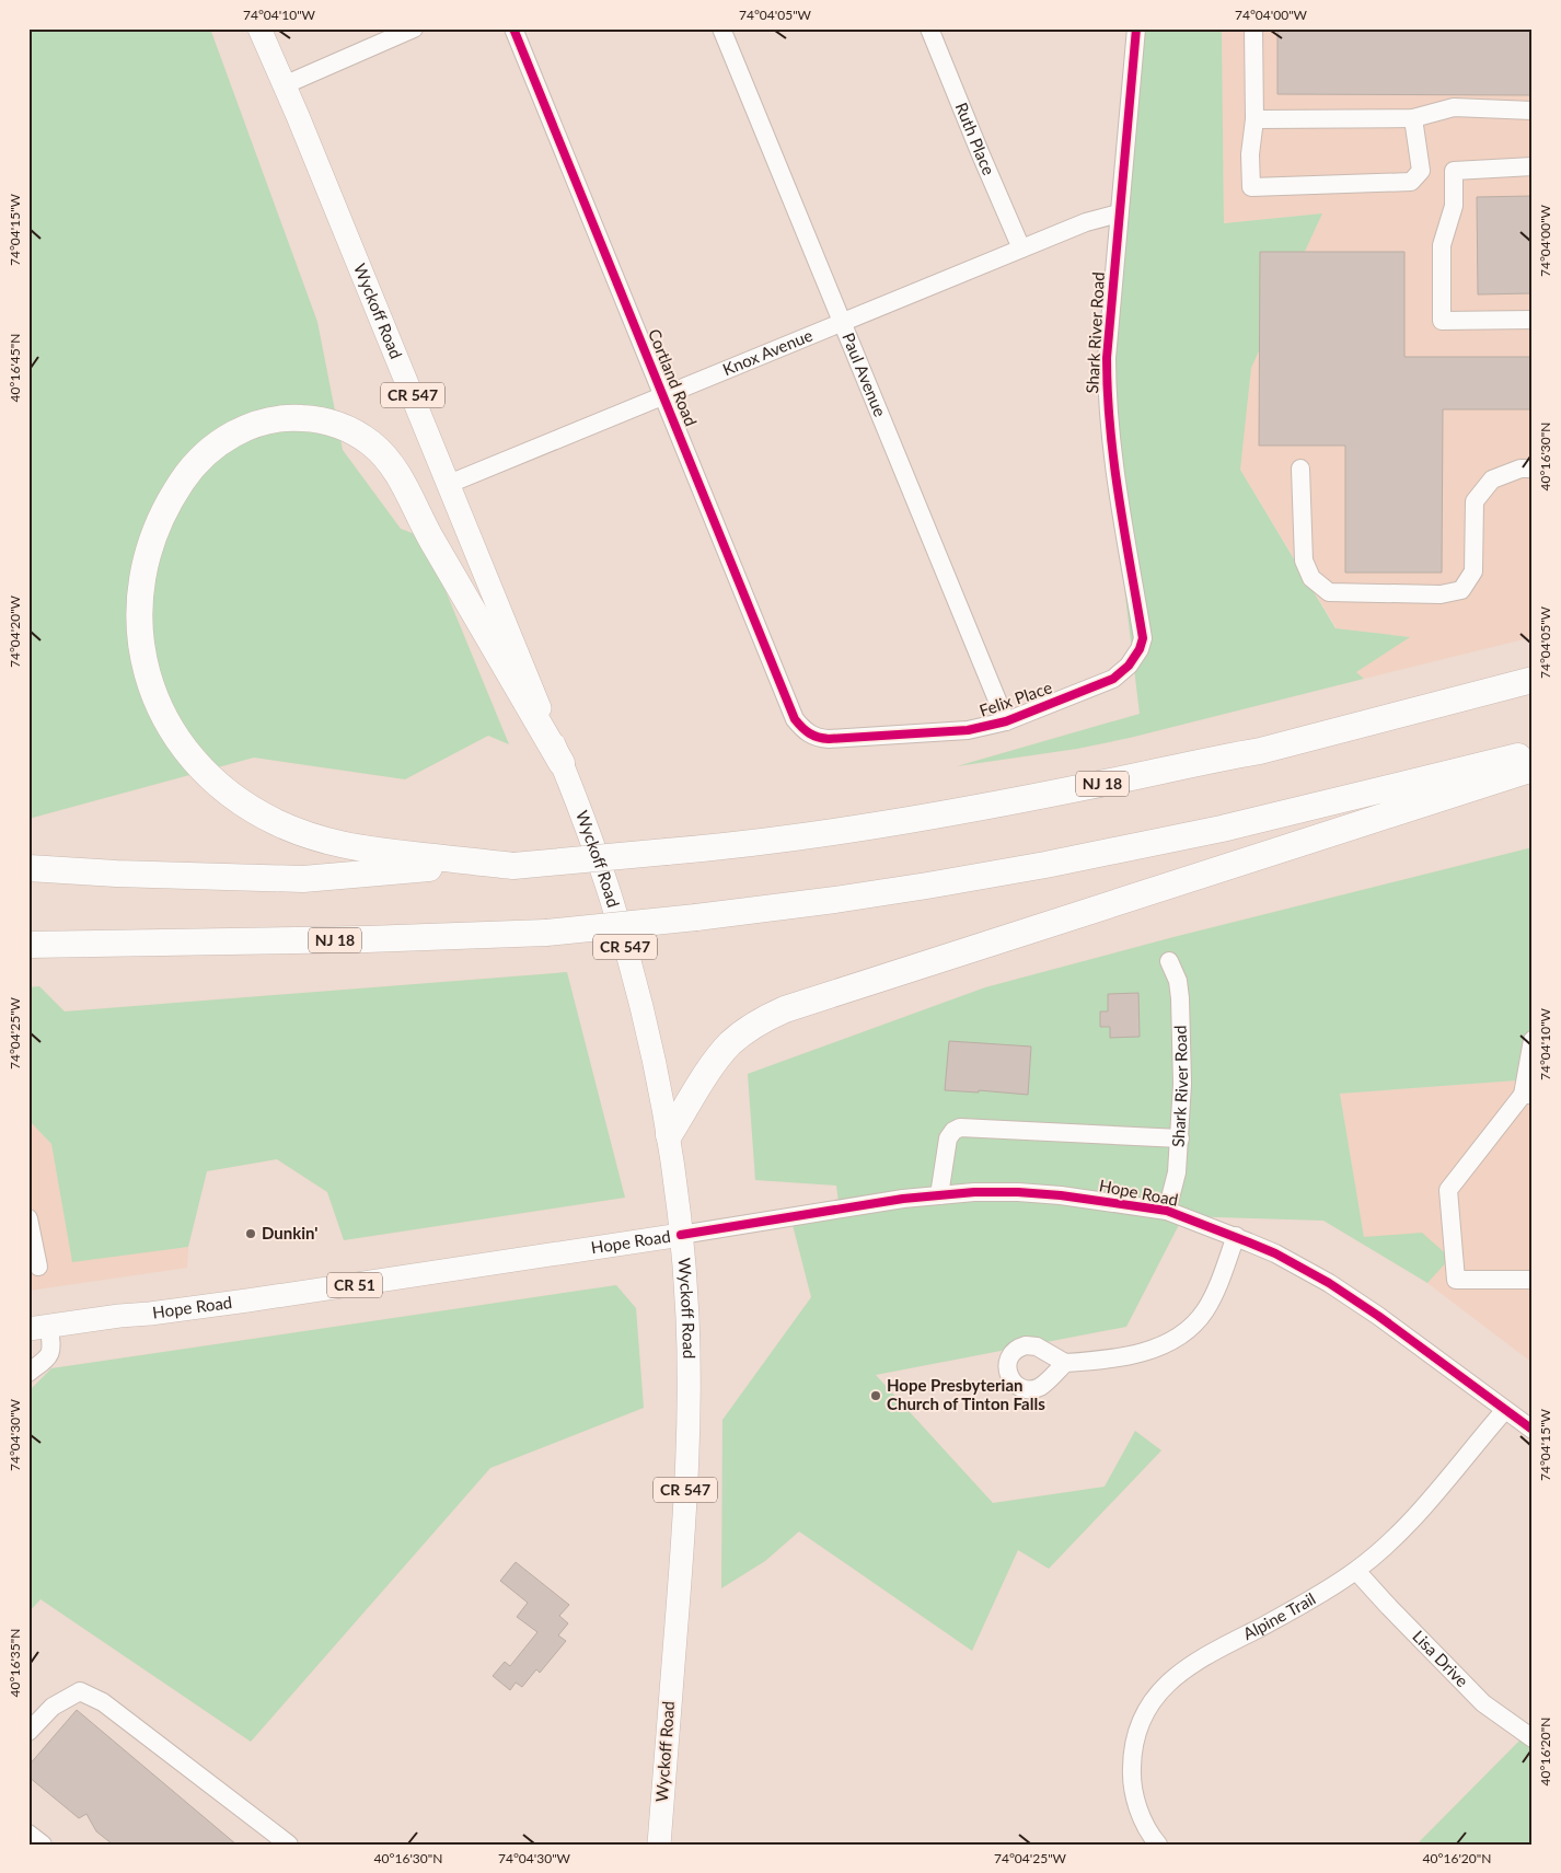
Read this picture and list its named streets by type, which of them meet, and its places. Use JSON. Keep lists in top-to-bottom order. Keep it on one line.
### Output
{"streets":{"highway":["NJ 18"],"main road":["Wyckoff Road","CR 547","Hope Road","CR 51"],"street":["Ruth Place","Shark River Road","Knox Avenue","Paul Avenue","Cortland Road","Felix Place","Alpine Trail","Lisa Drive"]},"crossings":[["Ruth Place","Knox Avenue"],["Wyckoff Road","Knox Avenue"],["Wyckoff Road","Hope Road"],["Shark River Road","Knox Avenue"],["Shark River Road","Felix Place"],["Shark River Road","Hope Road"],["Knox Avenue","Paul Avenue"],["Knox Avenue","Cortland Road"],["Paul Avenue","Felix Place"],["Cortland Road","Felix Place"],["Hope Road","Alpine Trail"],["Alpine Trail","Lisa Drive"]],"places":["Dunkin'","Hope Presbyterian Church of Tinton Falls"],"coordinates":["74°04'10\"W","74°04'05\"W","74°04'00\"W","74°04'15\"W","40°16'45\"N","40°16'30\"N","74°04'20\"W","74°04'25\"W","74°04'30\"W","40°16'35\"N","40°16'20\"N"]}
